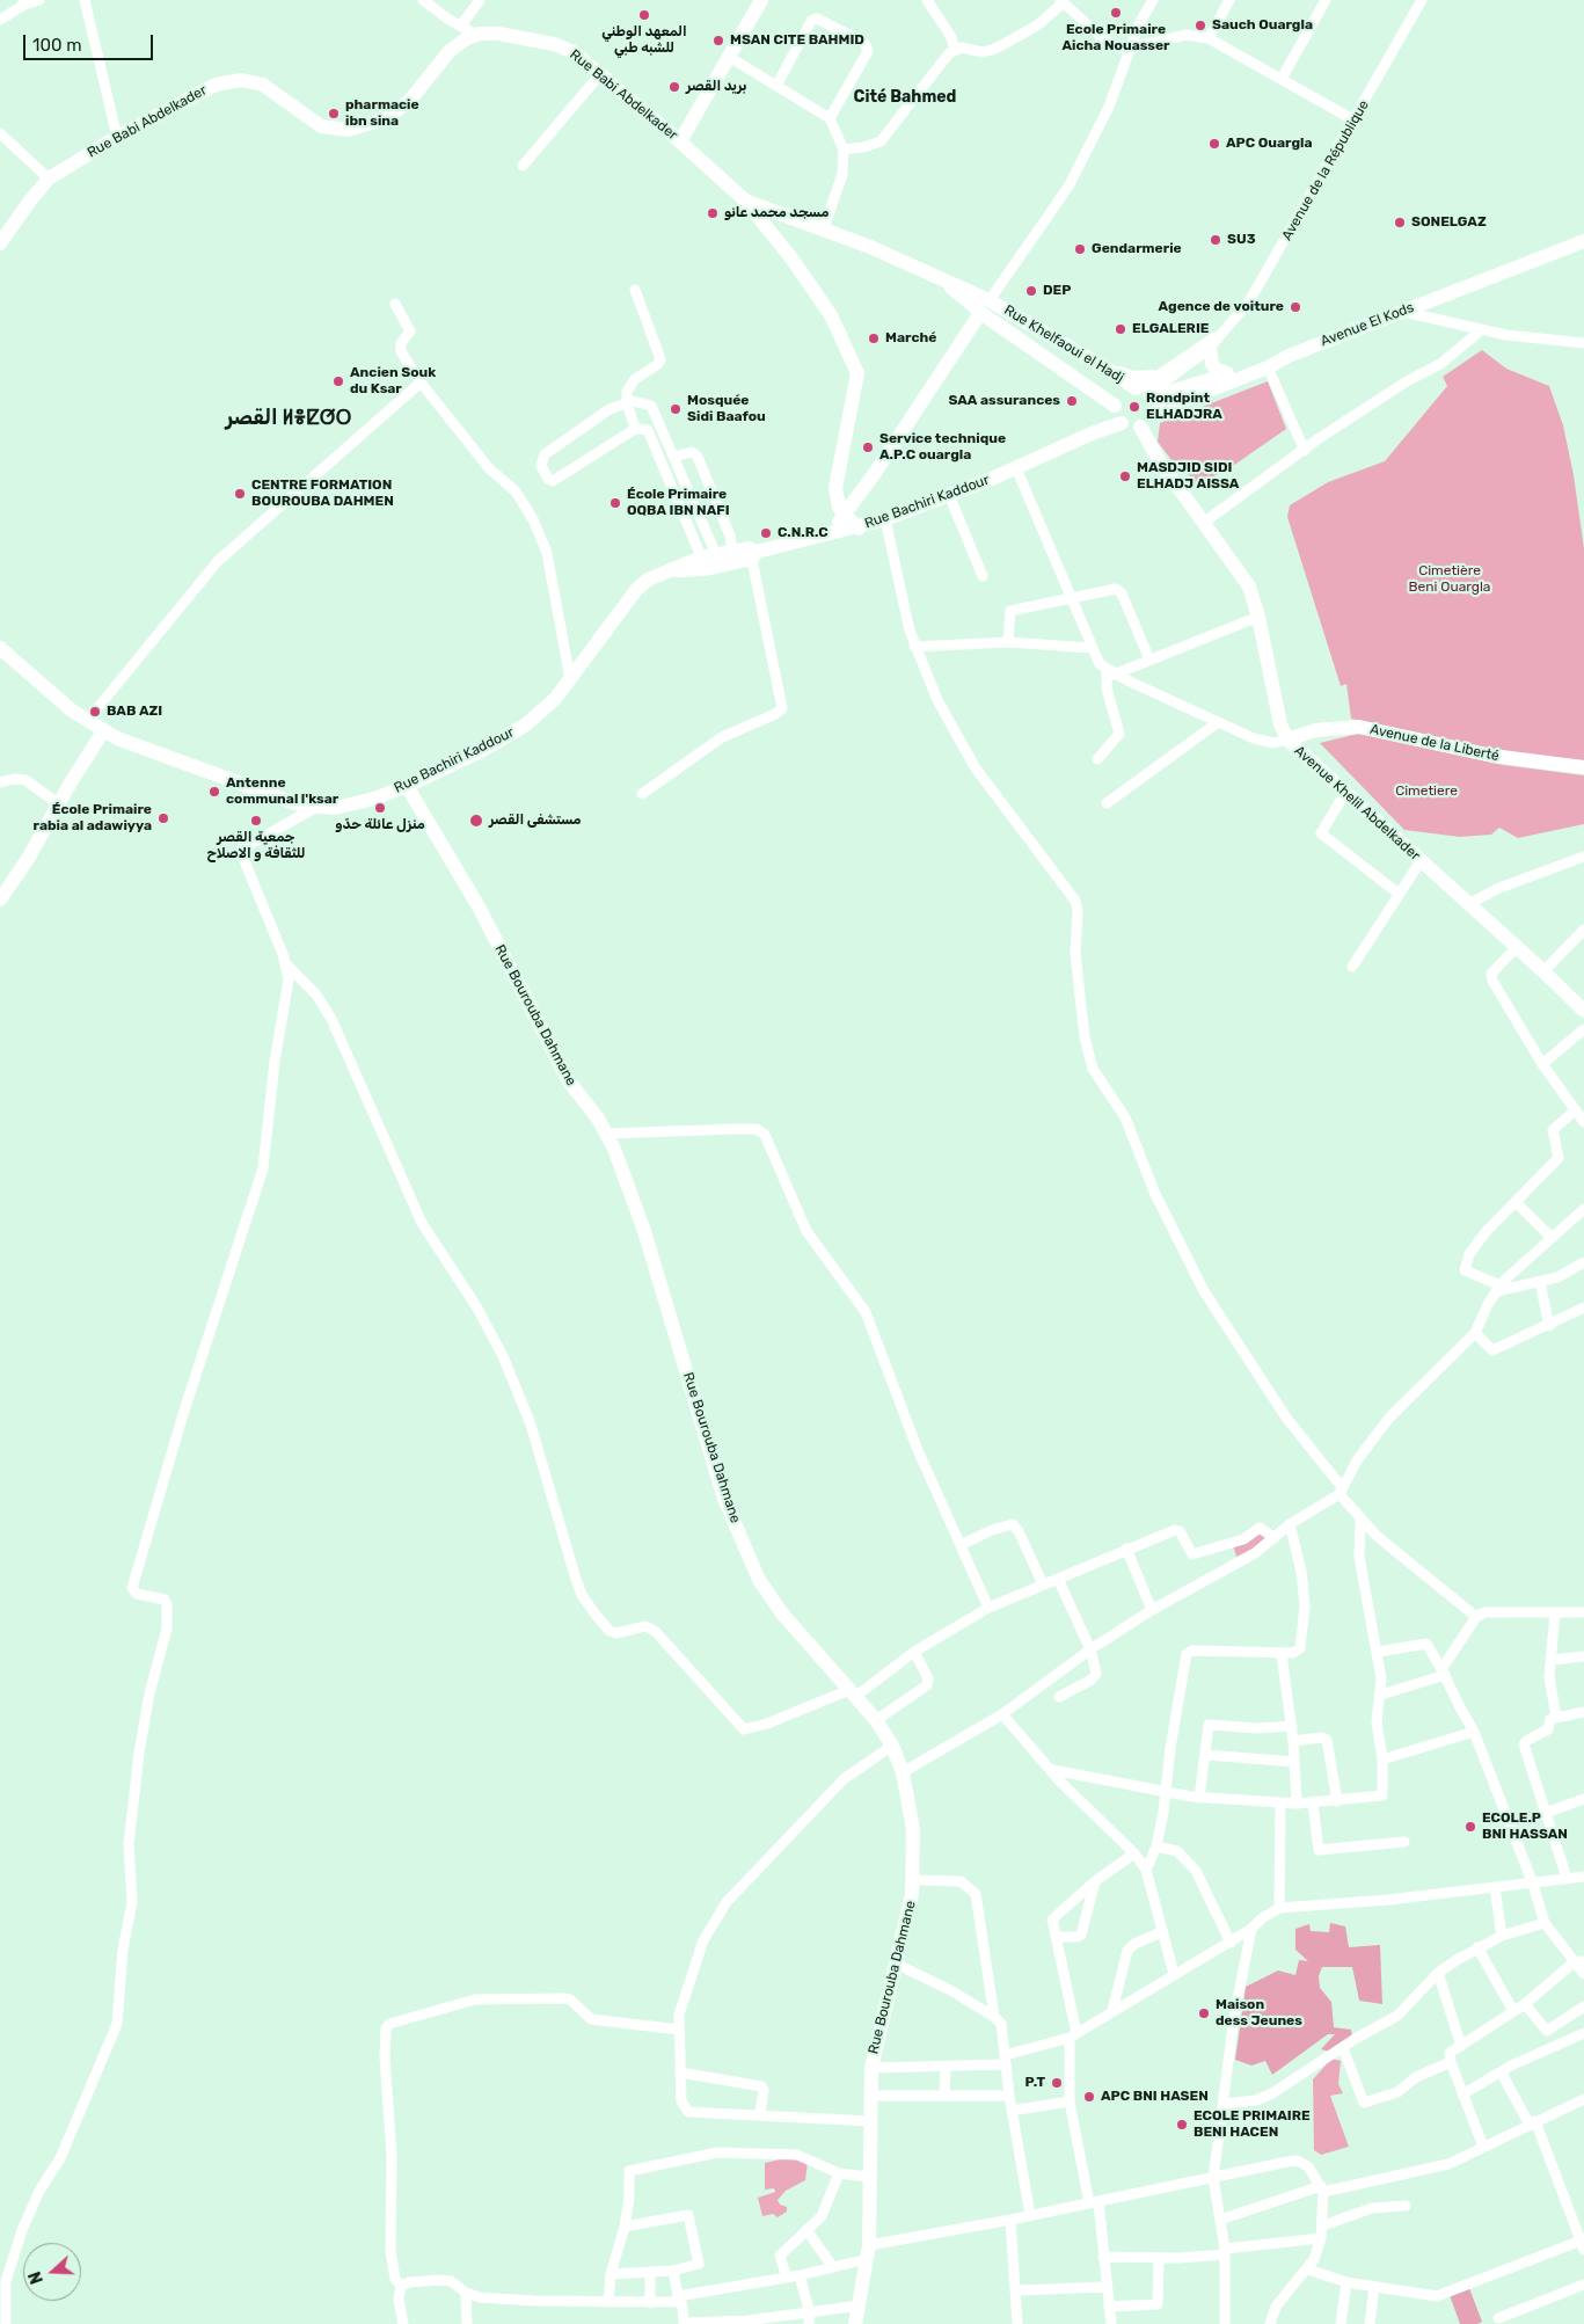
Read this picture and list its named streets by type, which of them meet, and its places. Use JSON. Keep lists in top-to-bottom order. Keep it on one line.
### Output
{"streets":{"street":["Rue Babi Abdelkader","Avenue de la République","Avenue El Kods","Rue Khelfaoui el Hadj","Rue Bachiri Kaddour","Avenue de la Liberté","Avenue Khelil Abdelkader","Rue Bourouba Dahmane"]},"crossings":[["Rue Babi Abdelkader","Rue Khelfaoui el Hadj"],["Avenue El Kods","Rue Khelfaoui el Hadj"],["Avenue El Kods","Rue Bachiri Kaddour"],["Avenue El Kods","Avenue Khelil Abdelkader"],["Rue Khelfaoui el Hadj","Rue Bachiri Kaddour"],["Rue Khelfaoui el Hadj","Avenue Khelil Abdelkader"],["Rue Bachiri Kaddour","Avenue Khelil Abdelkader"],["Rue Bachiri Kaddour","Rue Bourouba Dahmane"],["Avenue de la Liberté","Avenue Khelil Abdelkader"]],"districts":["Cité Bahmed","القصر ⵍⴻⵇⵚⵔ"],"parks":["Cimetière Beni Ouargla","Cimetiere"],"places":["Ecole Primaire Aicha Nouasser","المعهد الوطني للشبه طبي","Sauch Ouargla","MSAN CITE BAHMID","بريد القصر","pharmacie ibn sina","APC Ouargla","مسجد محمد عانو","SONELGAZ","SU3","Gendarmerie","DEP","Agence de voiture","ELGALERIE","Marché","Ancien Souk du Ksar","SAA assurances","Rondpint ELHADJRA","Mosquée Sidi Baafou","Service technique A.P.C ouargla","MASDJID SIDI ELHADJ AISSA","CENTRE FORMATION BOUROUBA DAHMEN","École Primaire OQBA IBN NAFI","C.N.R.C","BAB AZI","Antenne communal l'ksar","منزل عائلة حدّو","École Primaire rabia al adawiyya","جمعية القصر للثقافة و الاصلاح","مستشفى القصر","ECOLE.P BNI HASSAN","Maison dess Jeunes","P.T","APC BNI HASEN","ECOLE PRIMAIRE BENI HACEN"],"scale_bar":"100 m","north":"left"}
